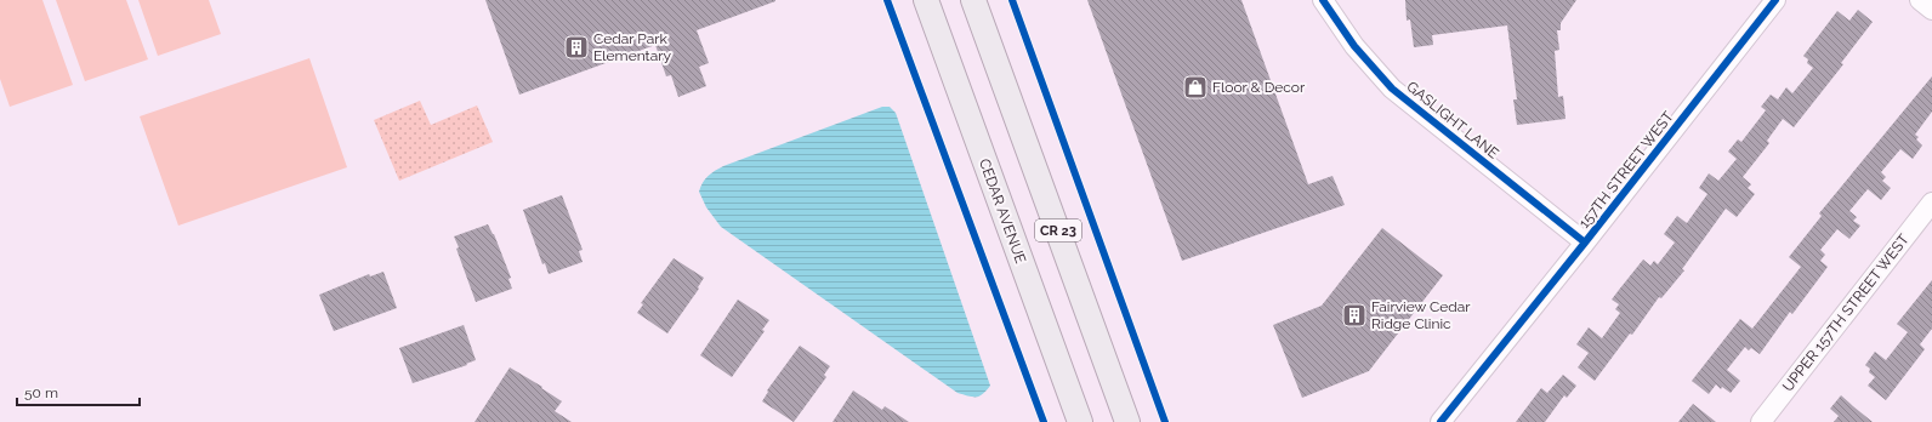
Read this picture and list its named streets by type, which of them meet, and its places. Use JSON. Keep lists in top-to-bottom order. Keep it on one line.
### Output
{"streets":{"main road":["CEDAR AVENUE","CR 23"],"street":["GASLIGHT LANE","157TH STREET WEST","UPPER 157TH STREET WEST"]},"crossings":[["GASLIGHT LANE","157TH STREET WEST"]],"places":{"building":["Cedar Park Elementary","Fairview Cedar Ridge Clinic"],"shop":["Floor & Decor"]},"scale_bar":"50 m"}
